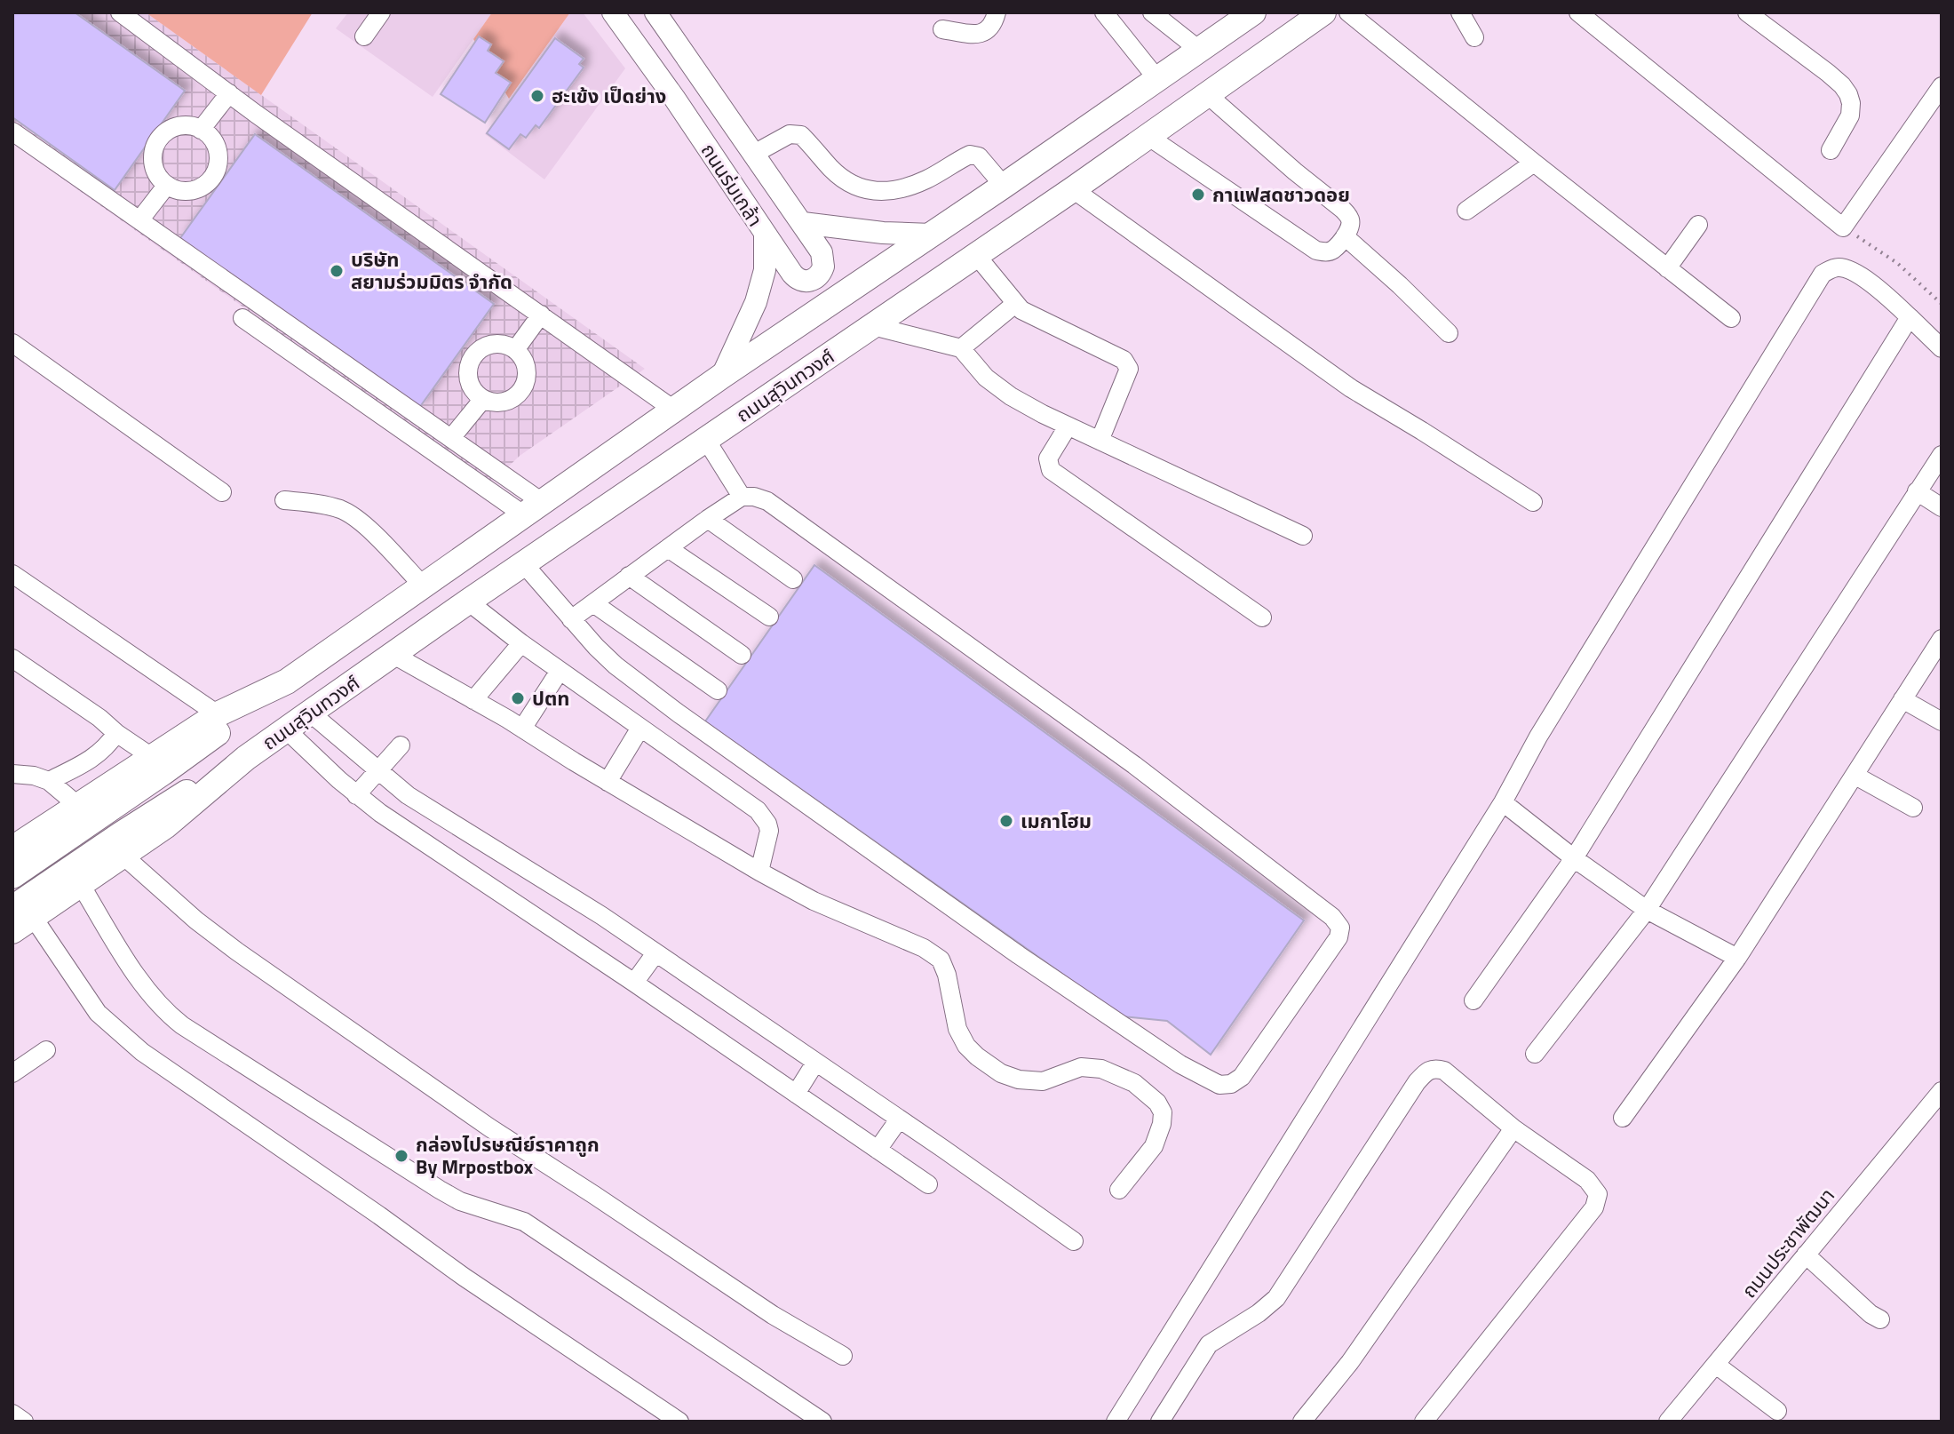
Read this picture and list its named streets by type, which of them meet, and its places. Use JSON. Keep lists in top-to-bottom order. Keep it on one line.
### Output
{"streets":{"highway":["ถนนสุวินทวงศ์"],"main road":["ถนนร่มเกล้า"],"street":["ถนนประชาพัฒนา"]},"crossings":[["ถนนร่มเกล้า","ถนนสุวินทวงศ์"]],"places":["ฮะเข้ง เป็ดย่าง","กาแฟสดชาวดอย","บริษัท สยามร่วมมิตร จำกัด","ปตท","เมกาโฮม","กล่องไปรษณีย์ราคาถูก By Mrpostbox"]}
